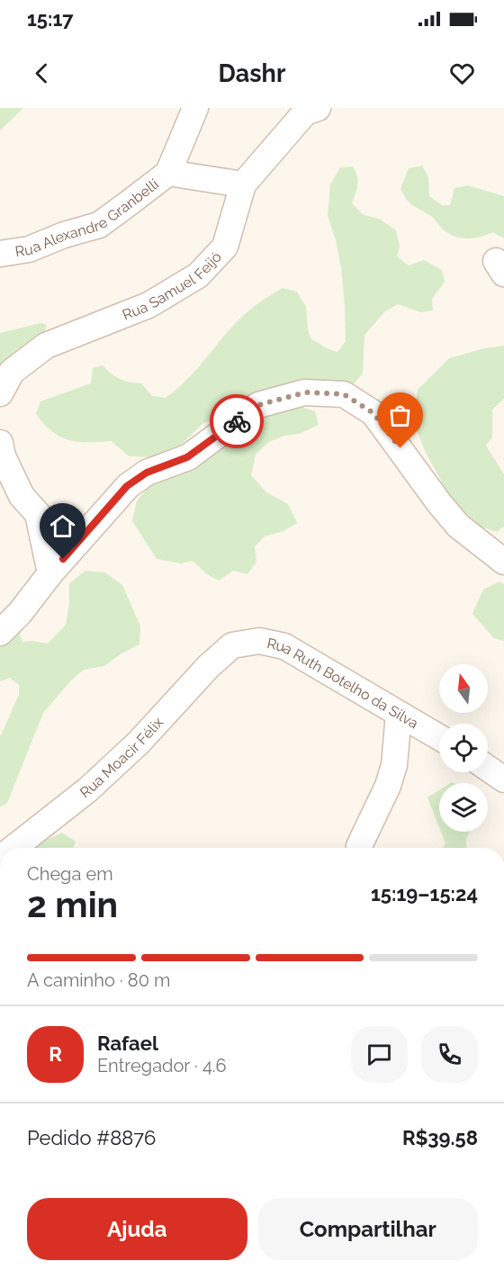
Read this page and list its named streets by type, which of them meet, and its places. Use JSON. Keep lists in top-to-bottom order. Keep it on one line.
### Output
{"streets":{"street":["Rua Alexandre Granbelli","Rua Samuel Feijó","Rua Ruth Botelho da Silva","Rua Moacir Félix"]},"crossings":[["Rua Ruth Botelho da Silva","Rua Moacir Félix"]],"north":"top","page":{"status":"15:17","header":"Dashr","heading":["2 min","Chega em","15:19–15:24"],"panel":["Rafael","Entregador · 4.6","Pedido #8876","R$39.58"],"bar":"A caminho · 80 m","round":"R","buttons":["Ajuda","Compartilhar"]}}
